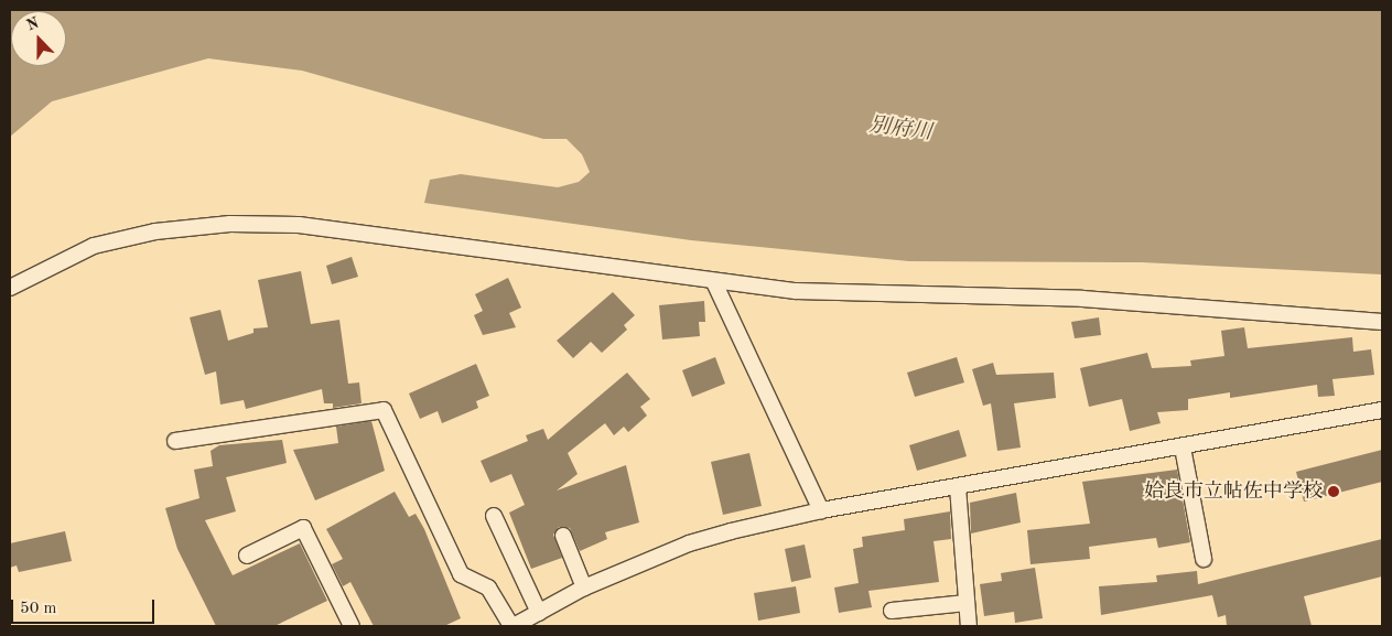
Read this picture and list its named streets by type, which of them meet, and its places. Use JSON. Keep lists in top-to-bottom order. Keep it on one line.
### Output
{"water":["別府川"],"places":["姶良市立帖佐中学校"],"scale_bar":"50 m","north":"top"}
